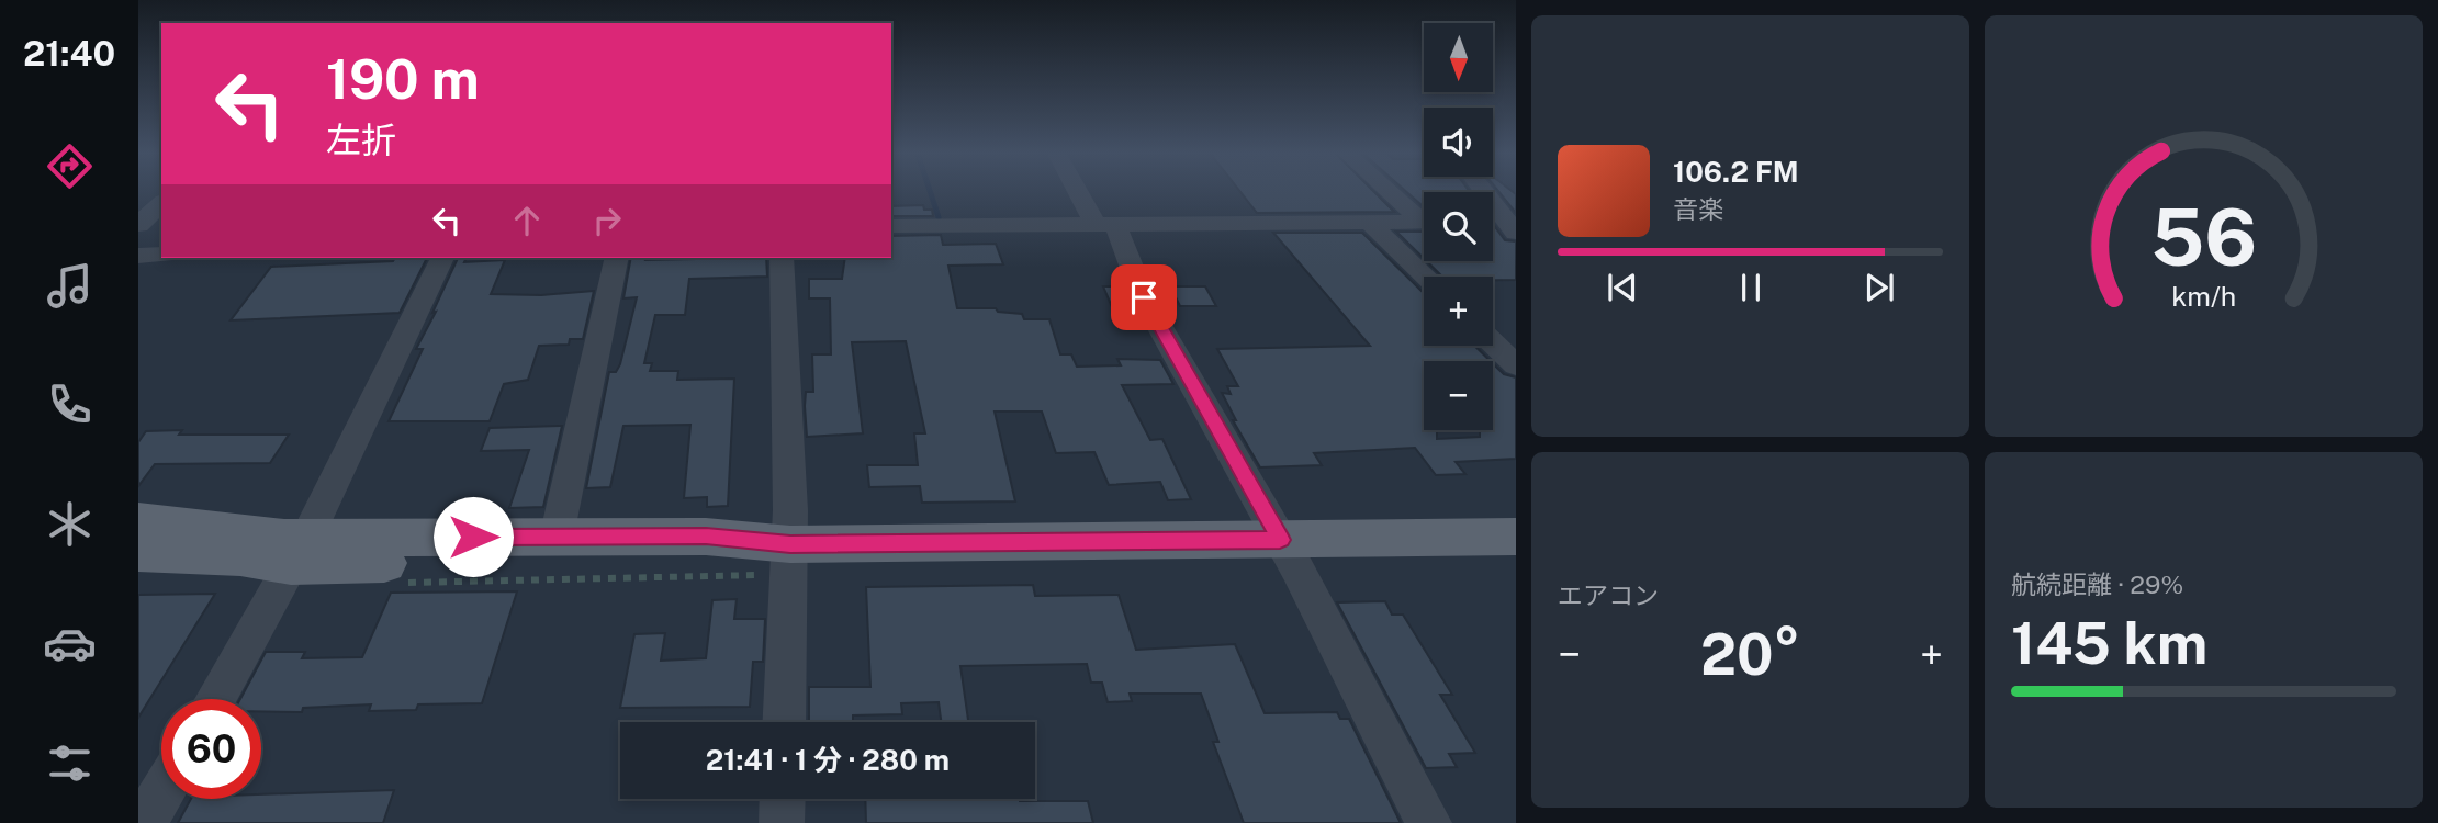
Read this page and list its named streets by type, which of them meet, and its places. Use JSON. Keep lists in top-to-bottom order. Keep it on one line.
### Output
{"north":"bottom","page":{"tabs":"21:40","map_buttons":["+","−"],"turn":["190 m","左折"],"song":["106.2 FM","音楽"],"tile":["エアコン",["航続距離 · 29%","145 km"]],"heat":["−","20°","+"],"limit":"60","trip":"21:41 · 1 分 · 280 m","gauge":["56","km/h"]}}
